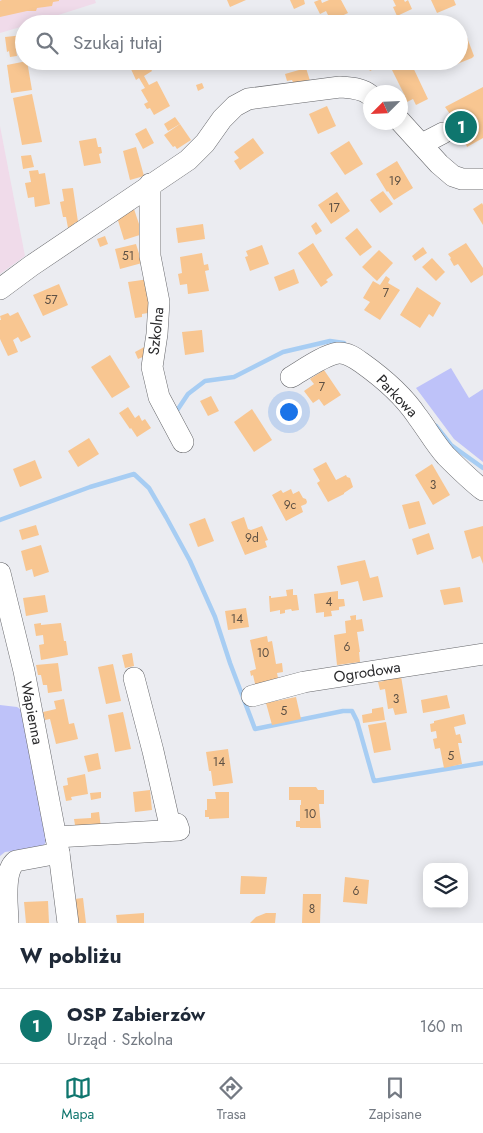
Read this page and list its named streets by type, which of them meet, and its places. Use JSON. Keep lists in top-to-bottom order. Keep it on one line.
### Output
{"streets":{"street":["Szkolna","Parkowa","Ogrodowa","Wapienna"]},"house_numbers":["19","17","51","7","57","7","3","9c","9d","4","14","6","10","3","5","5","14","10","6","8"],"north":"bottom left","page":{"search":"Szukaj tutaj","pins":"1","heading":"W pobliżu","list":[{"mark":"1","name":"OSP Zabierzów","note":"Urząd · Szkolna","value":"160 m"}],"nav":["Mapa","Trasa","Zapisane"]}}
